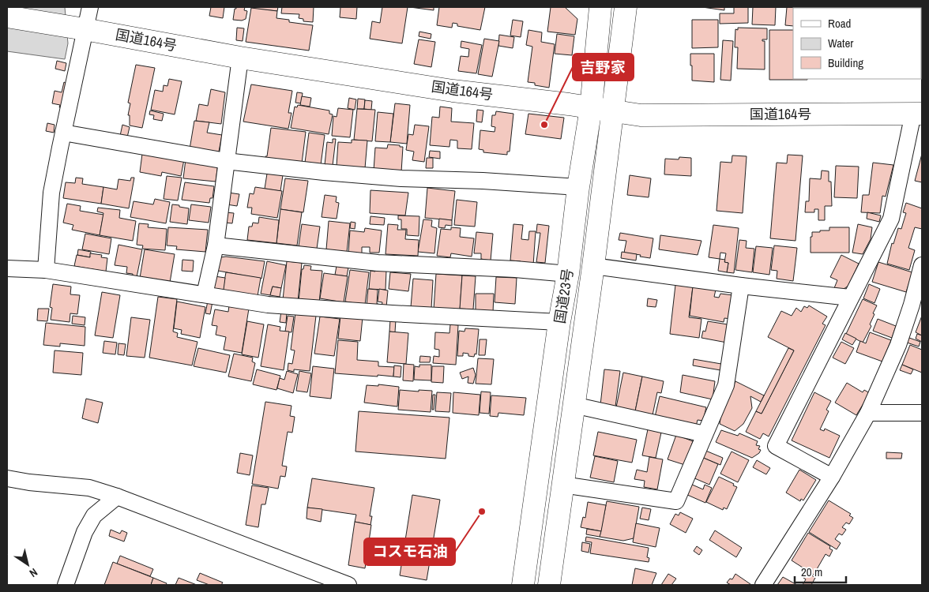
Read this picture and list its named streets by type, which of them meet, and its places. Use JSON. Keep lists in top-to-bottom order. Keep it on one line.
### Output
{"streets":{"highway":["国道164号","国道23号"]},"crossings":[["国道164号","国道23号"]],"places":["吉野家","コスモ石油"],"legend":["Road","Water","Building"],"scale_bar":"20 m","north":"bottom right"}
